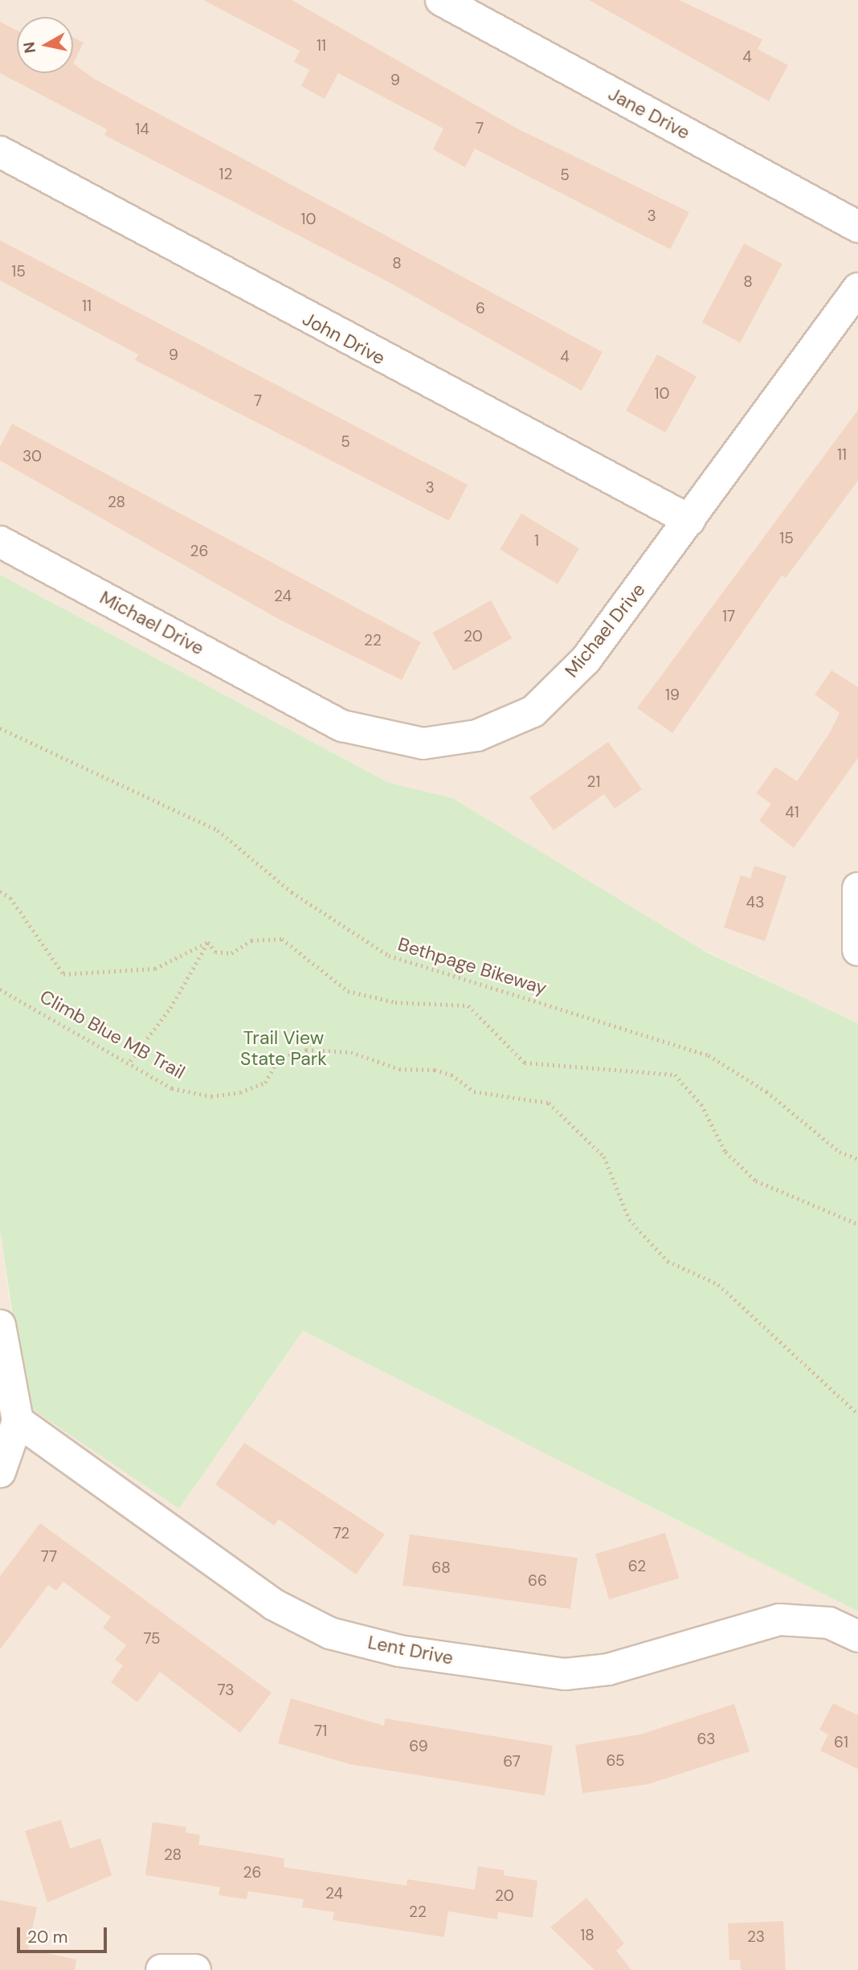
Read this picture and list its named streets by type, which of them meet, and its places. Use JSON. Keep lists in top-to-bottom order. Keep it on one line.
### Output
{"streets":{"street":["Jane Drive","John Drive","Michael Drive","Lent Drive"],"path":["Bethpage Bikeway","Climb Blue MB Trail"]},"crossings":[["John Drive","Michael Drive"]],"parks":["Trail View State Park"],"house_numbers":["11","4","9","7","14","12","5","3","10","8","15","8","11","6","9","4","10","7","5","11","30","3","28","15","1","26","24","17","20","22","19","21","41","43","72","77","62","68","66","75","73","71","63","61","69","65","67","28","26","24","20","22","18","23"],"scale_bar":"20 m","north":"left"}
